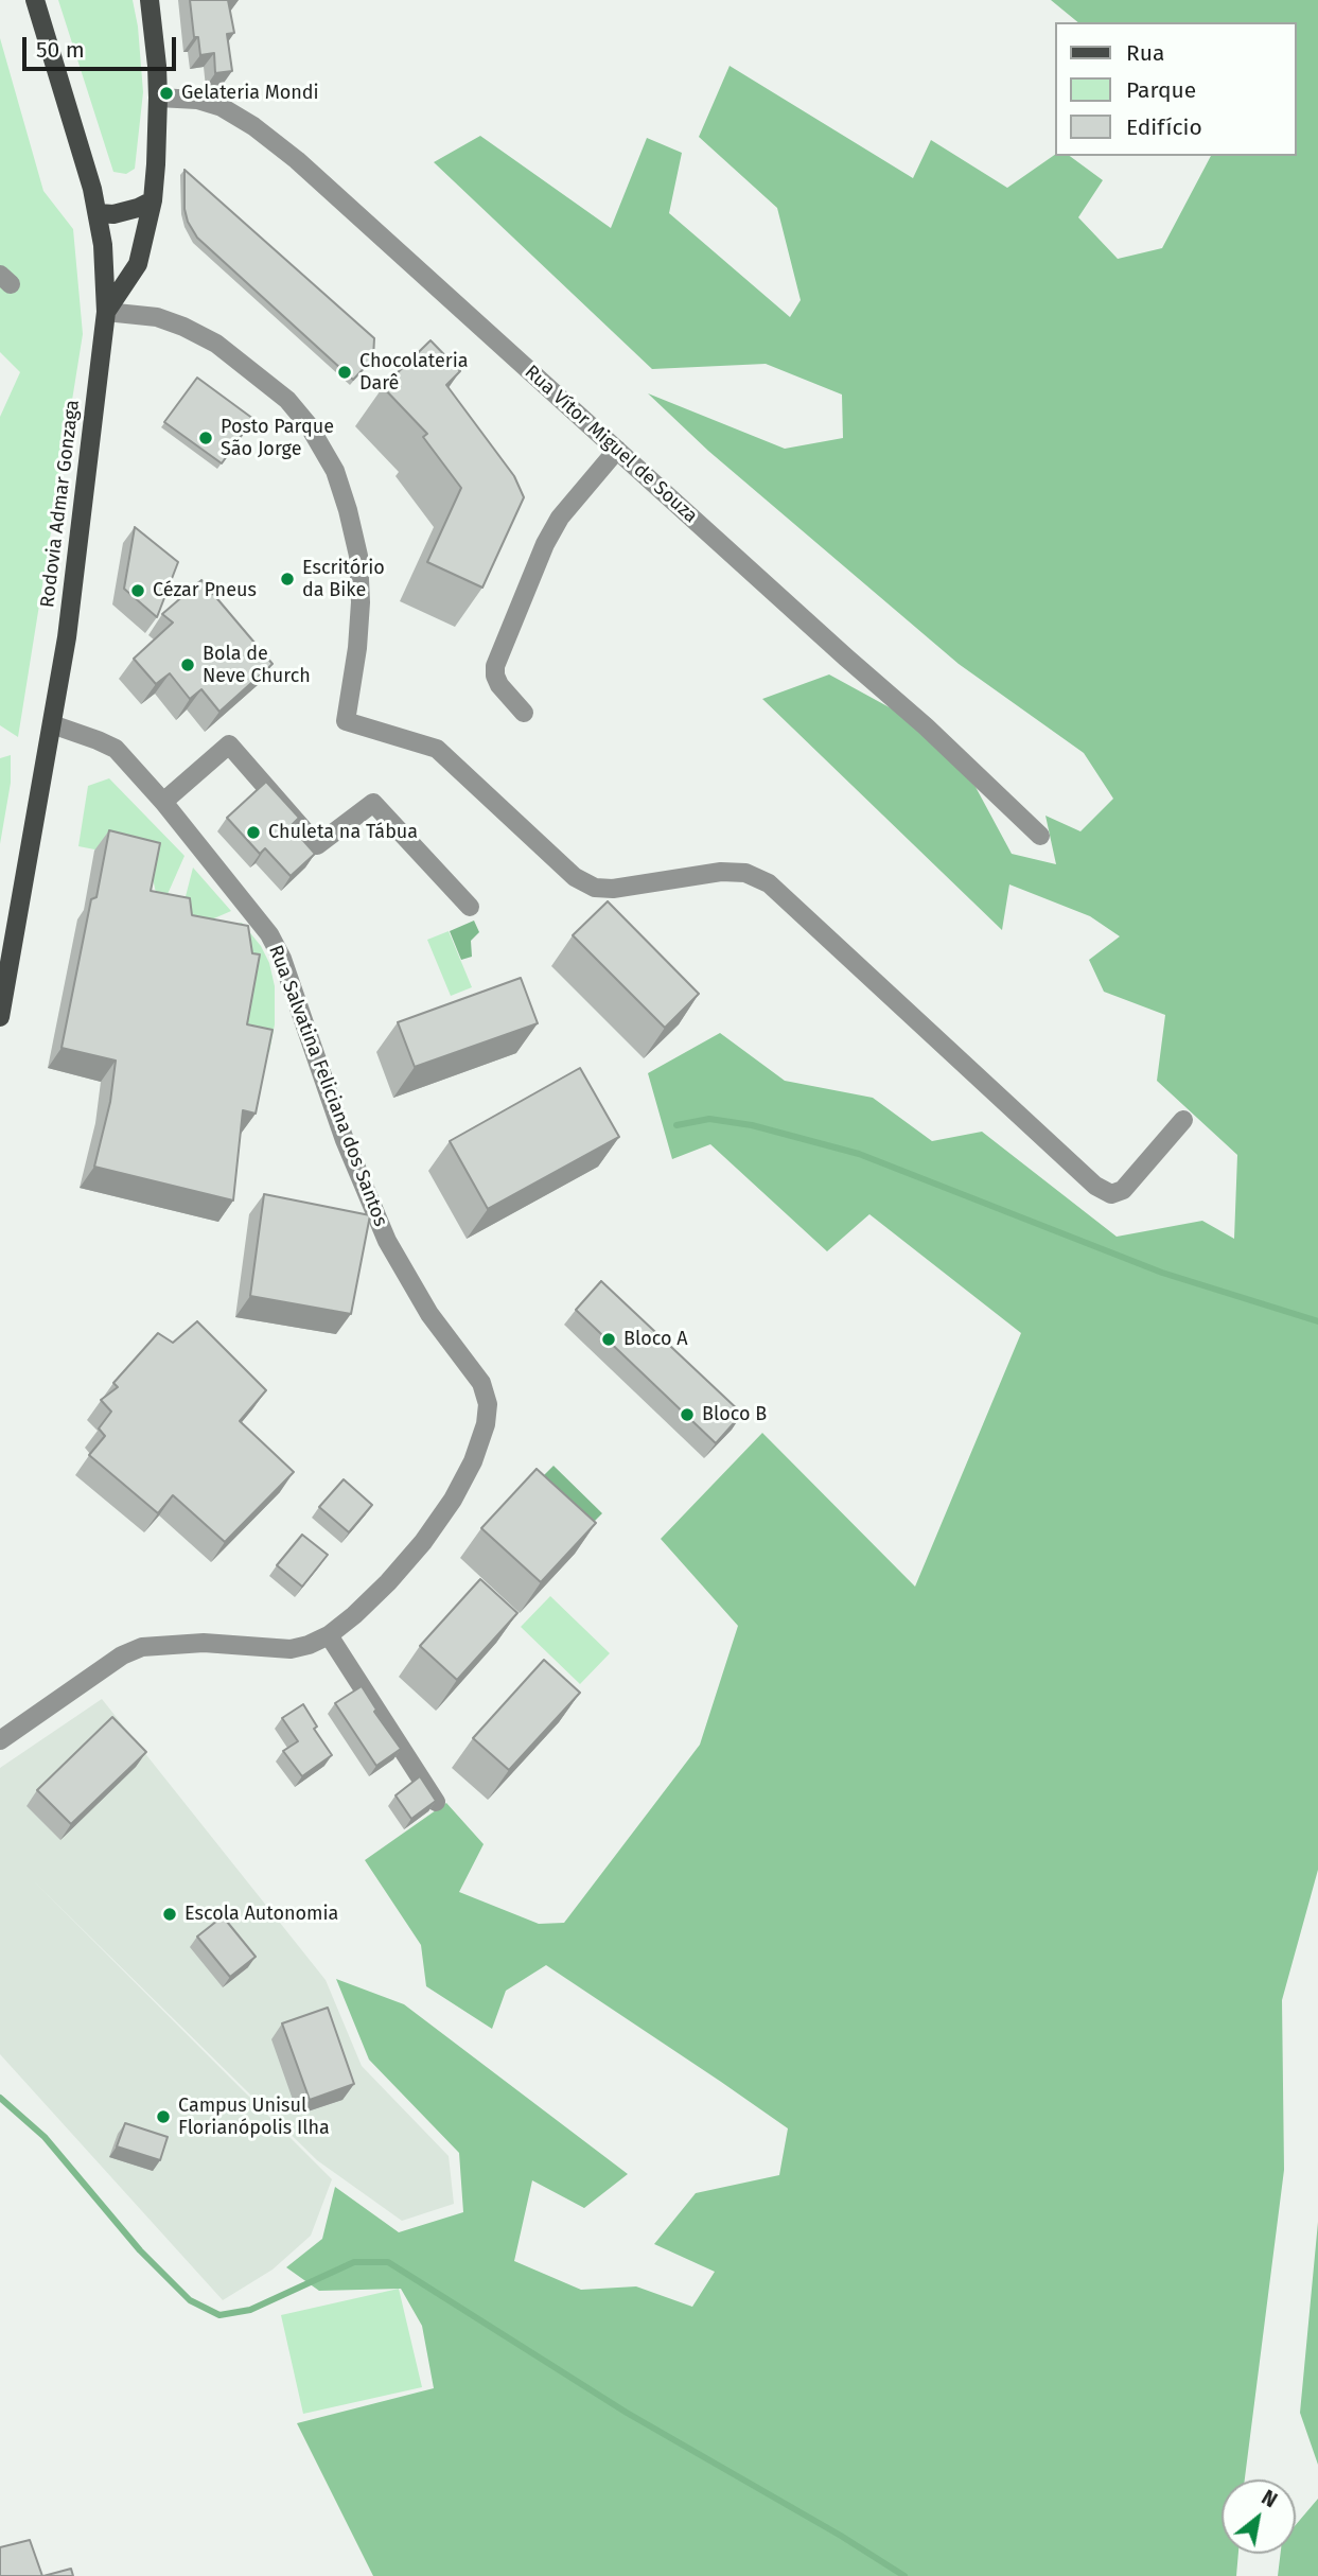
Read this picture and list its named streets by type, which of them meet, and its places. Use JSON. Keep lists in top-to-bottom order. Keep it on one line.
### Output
{"streets":{"main road":["Rodovia Admar Gonzaga"],"street":["Rua Vítor Miguel de Souza","Rua Salvatina Feliciana dos Santos"]},"crossings":[["Rodovia Admar Gonzaga","Rua Salvatina Feliciana dos Santos"]],"places":["Gelateria Mondi","Chocolateria Darê","Posto Parque São Jorge","Escritório da Bike","Cézar Pneus","Bola de Neve Church","Chuleta na Tábua","Bloco A","Bloco B","Escola Autonomia","Campus Unisul Florianópolis Ilha"],"legend":["Rua","Parque","Edifício"],"scale_bar":"50 m","north":"top right"}
